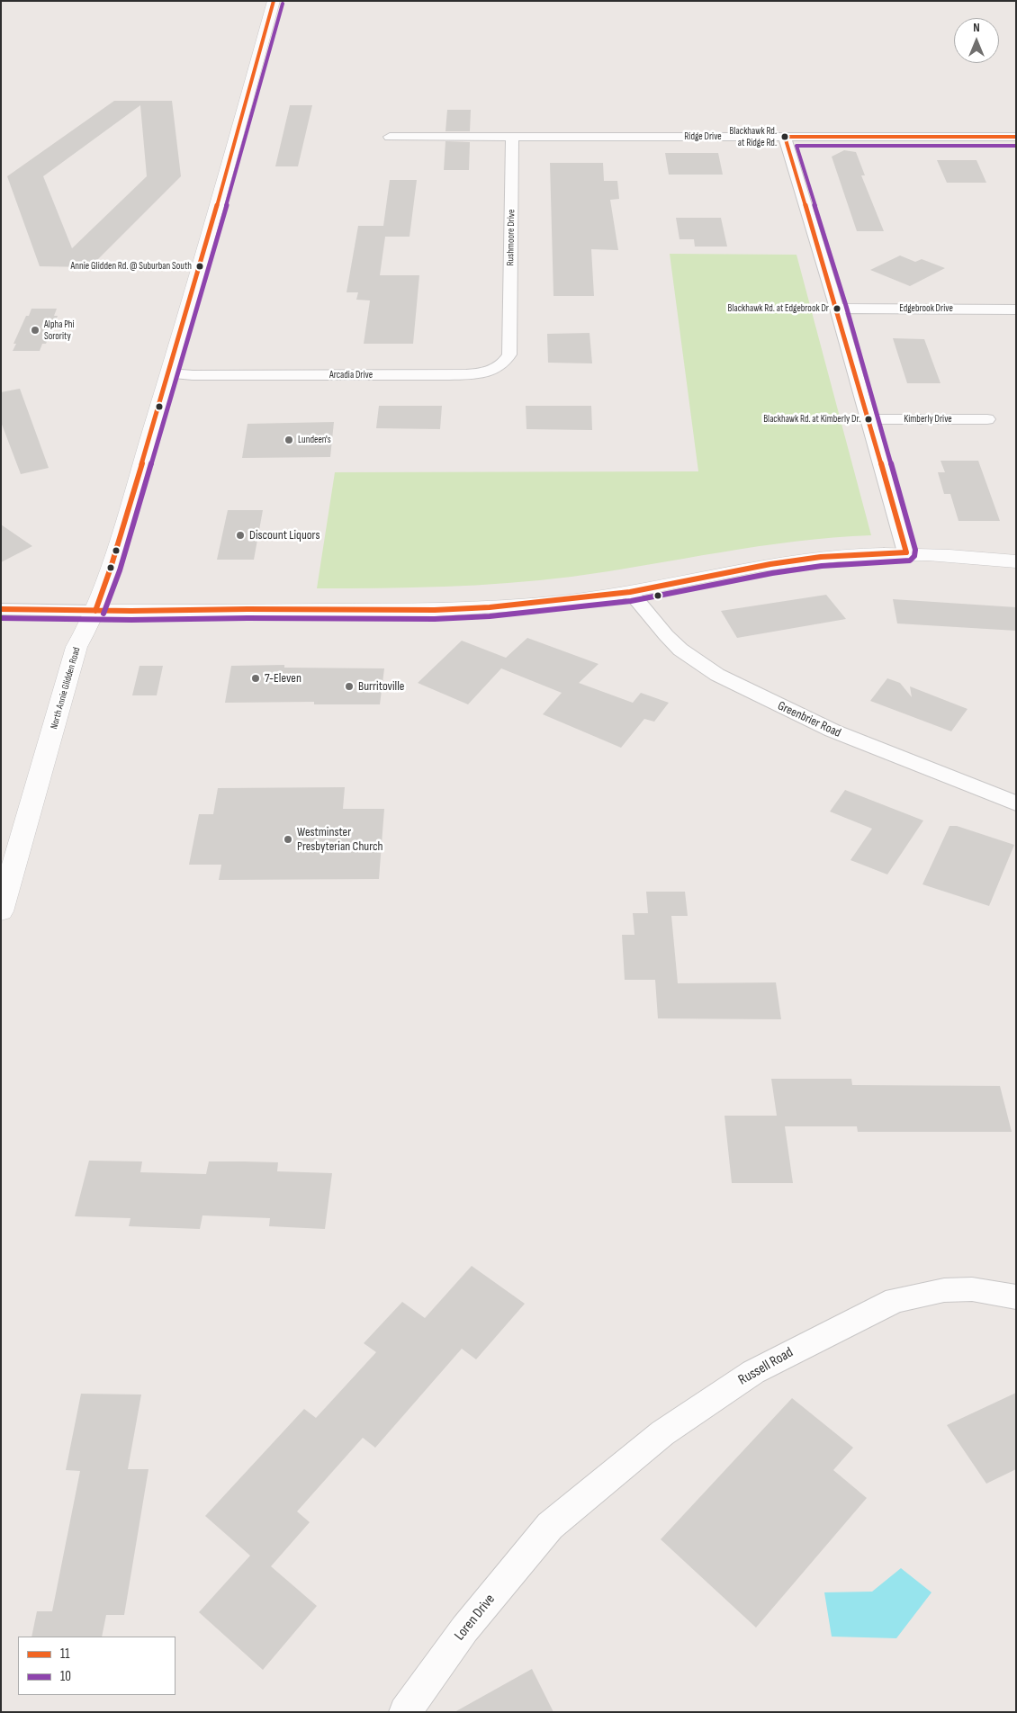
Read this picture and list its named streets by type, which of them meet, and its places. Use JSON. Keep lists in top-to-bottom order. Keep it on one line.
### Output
{"streets":{"main road":["North Annie Glidden Road"],"street":["Ridge Drive","Rushmoore Drive","Edgebrook Drive","Arcadia Drive","Kimberly Drive","Greenbrier Road","Russell Road","Loren Drive"]},"crossings":[["Ridge Drive","Rushmoore Drive"],["Rushmoore Drive","Arcadia Drive"],["Arcadia Drive","North Annie Glidden Road"],["Russell Road","Loren Drive"]],"places":["Blackhawk Rd. at Ridge Rd.","Annie Glidden Rd. @ Suburban South","Blackhawk Rd. at Edgebrook Dr","Alpha Phi Sorority","Blackhawk Rd. at Kimberly Dr.","Lundeen's","Discount Liquors","7-Eleven","Burritoville","Westminster Presbyterian Church"],"lines":["transit line 11","transit line 10"],"legend":["11","10"],"north":"top"}
